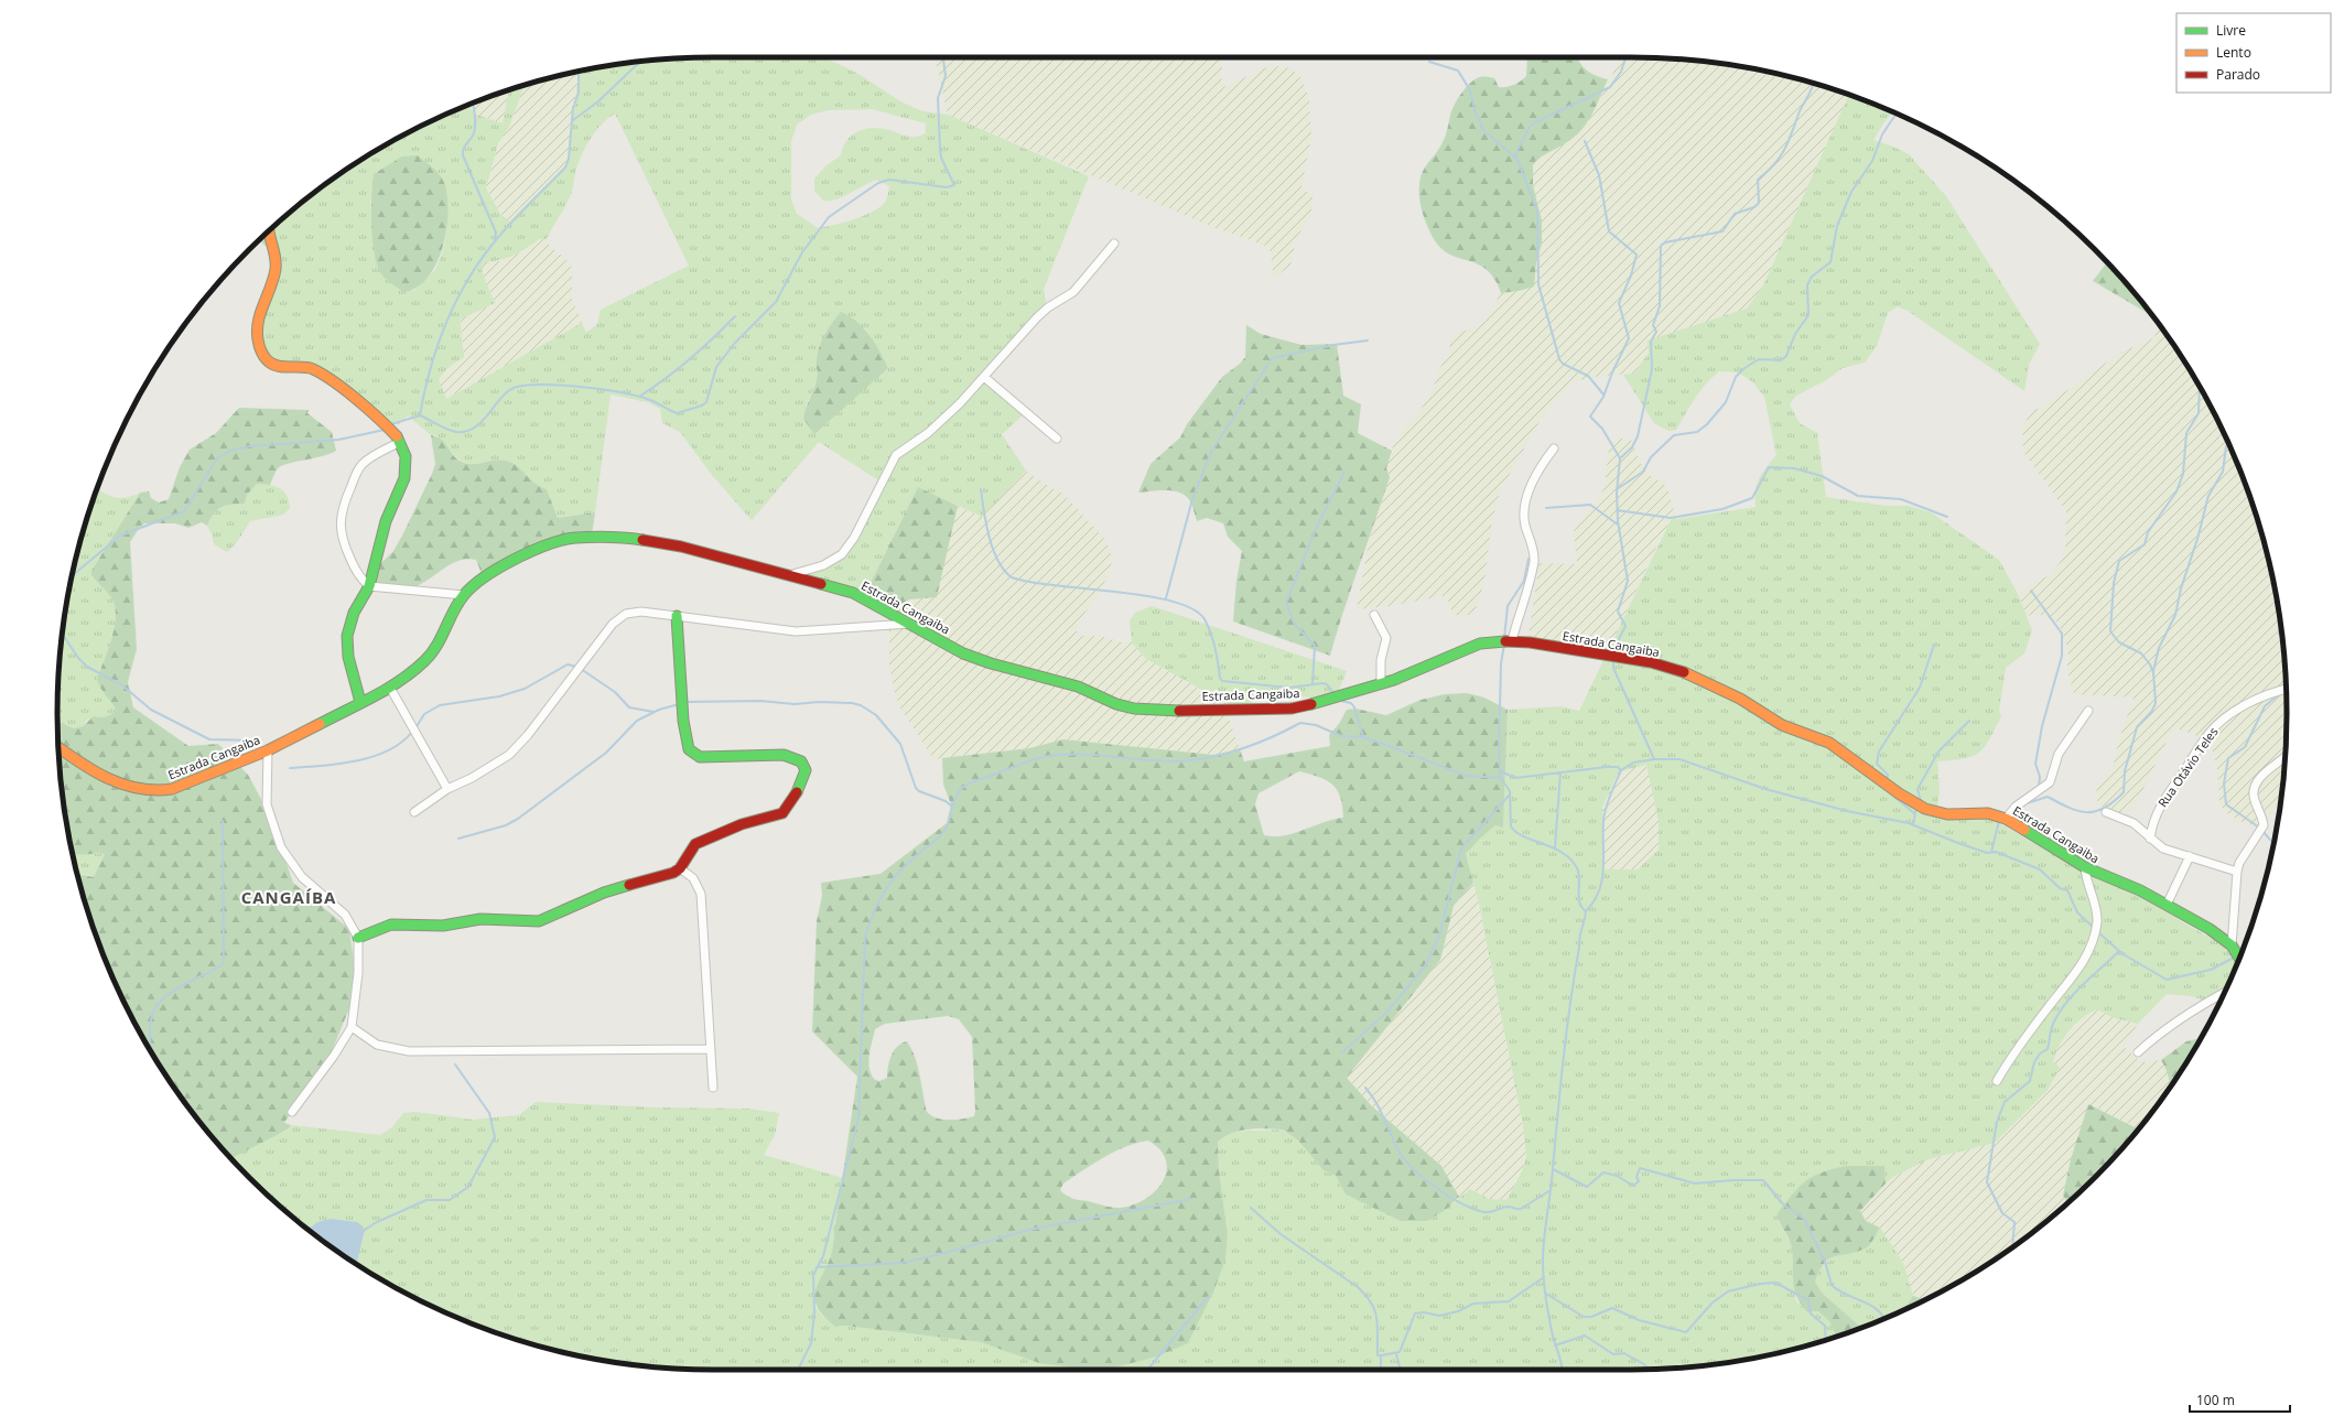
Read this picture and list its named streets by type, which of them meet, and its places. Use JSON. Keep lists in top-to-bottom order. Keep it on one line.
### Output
{"streets":{"street":["Estrada Cangaiba","Rua Otávio Teles"]},"districts":["CANGAÍBA"],"legend":["Livre","Lento","Parado"],"scale_bar":"100 m"}
